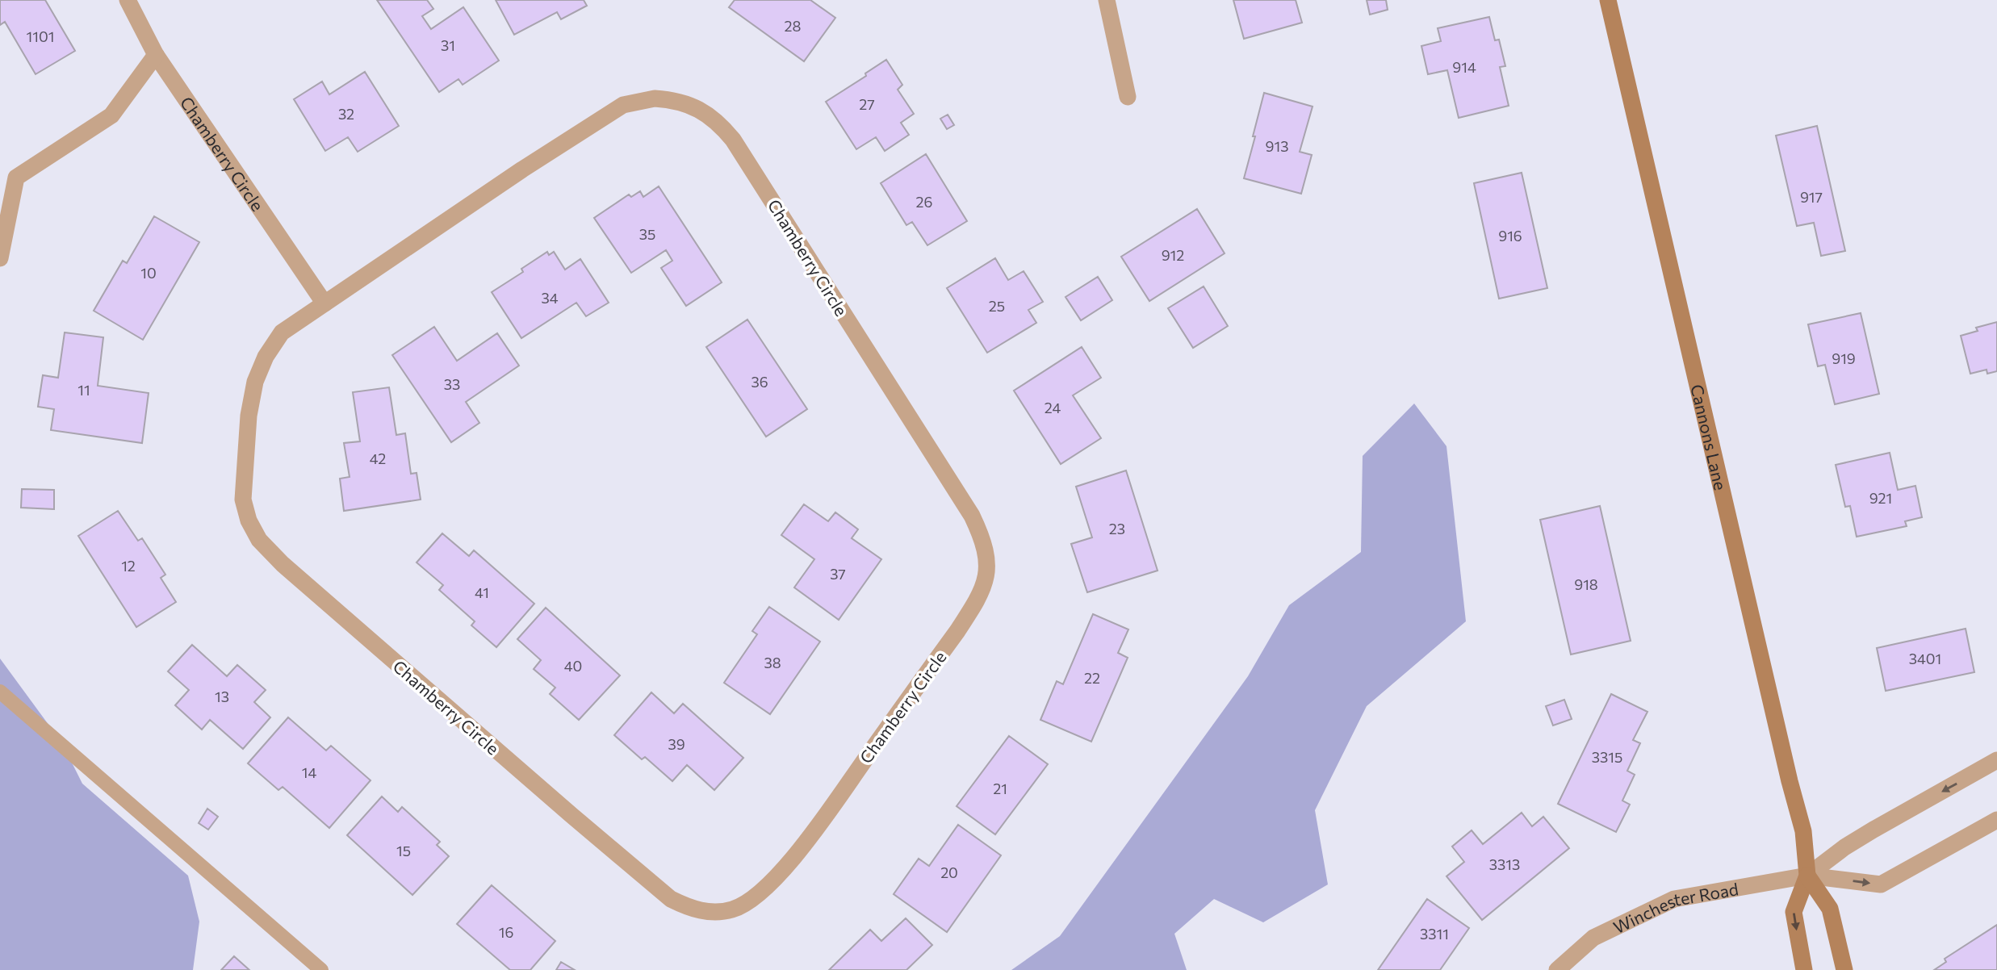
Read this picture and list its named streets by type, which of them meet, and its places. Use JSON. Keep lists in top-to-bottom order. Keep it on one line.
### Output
{"streets":{"main road":["Cannons Lane"],"street":["Chamberry Circle","Winchester Road"]},"crossings":[["Cannons Lane","Winchester Road"]],"house_numbers":["28","1101","31","914","27","32","913","917","26","35","916","912","10","34","25","919","36","33","11","24","42","921","23","12","37","918","41","3401","38","40","22","13","39","3315","14","21","15","3313","20","16","3311"]}
